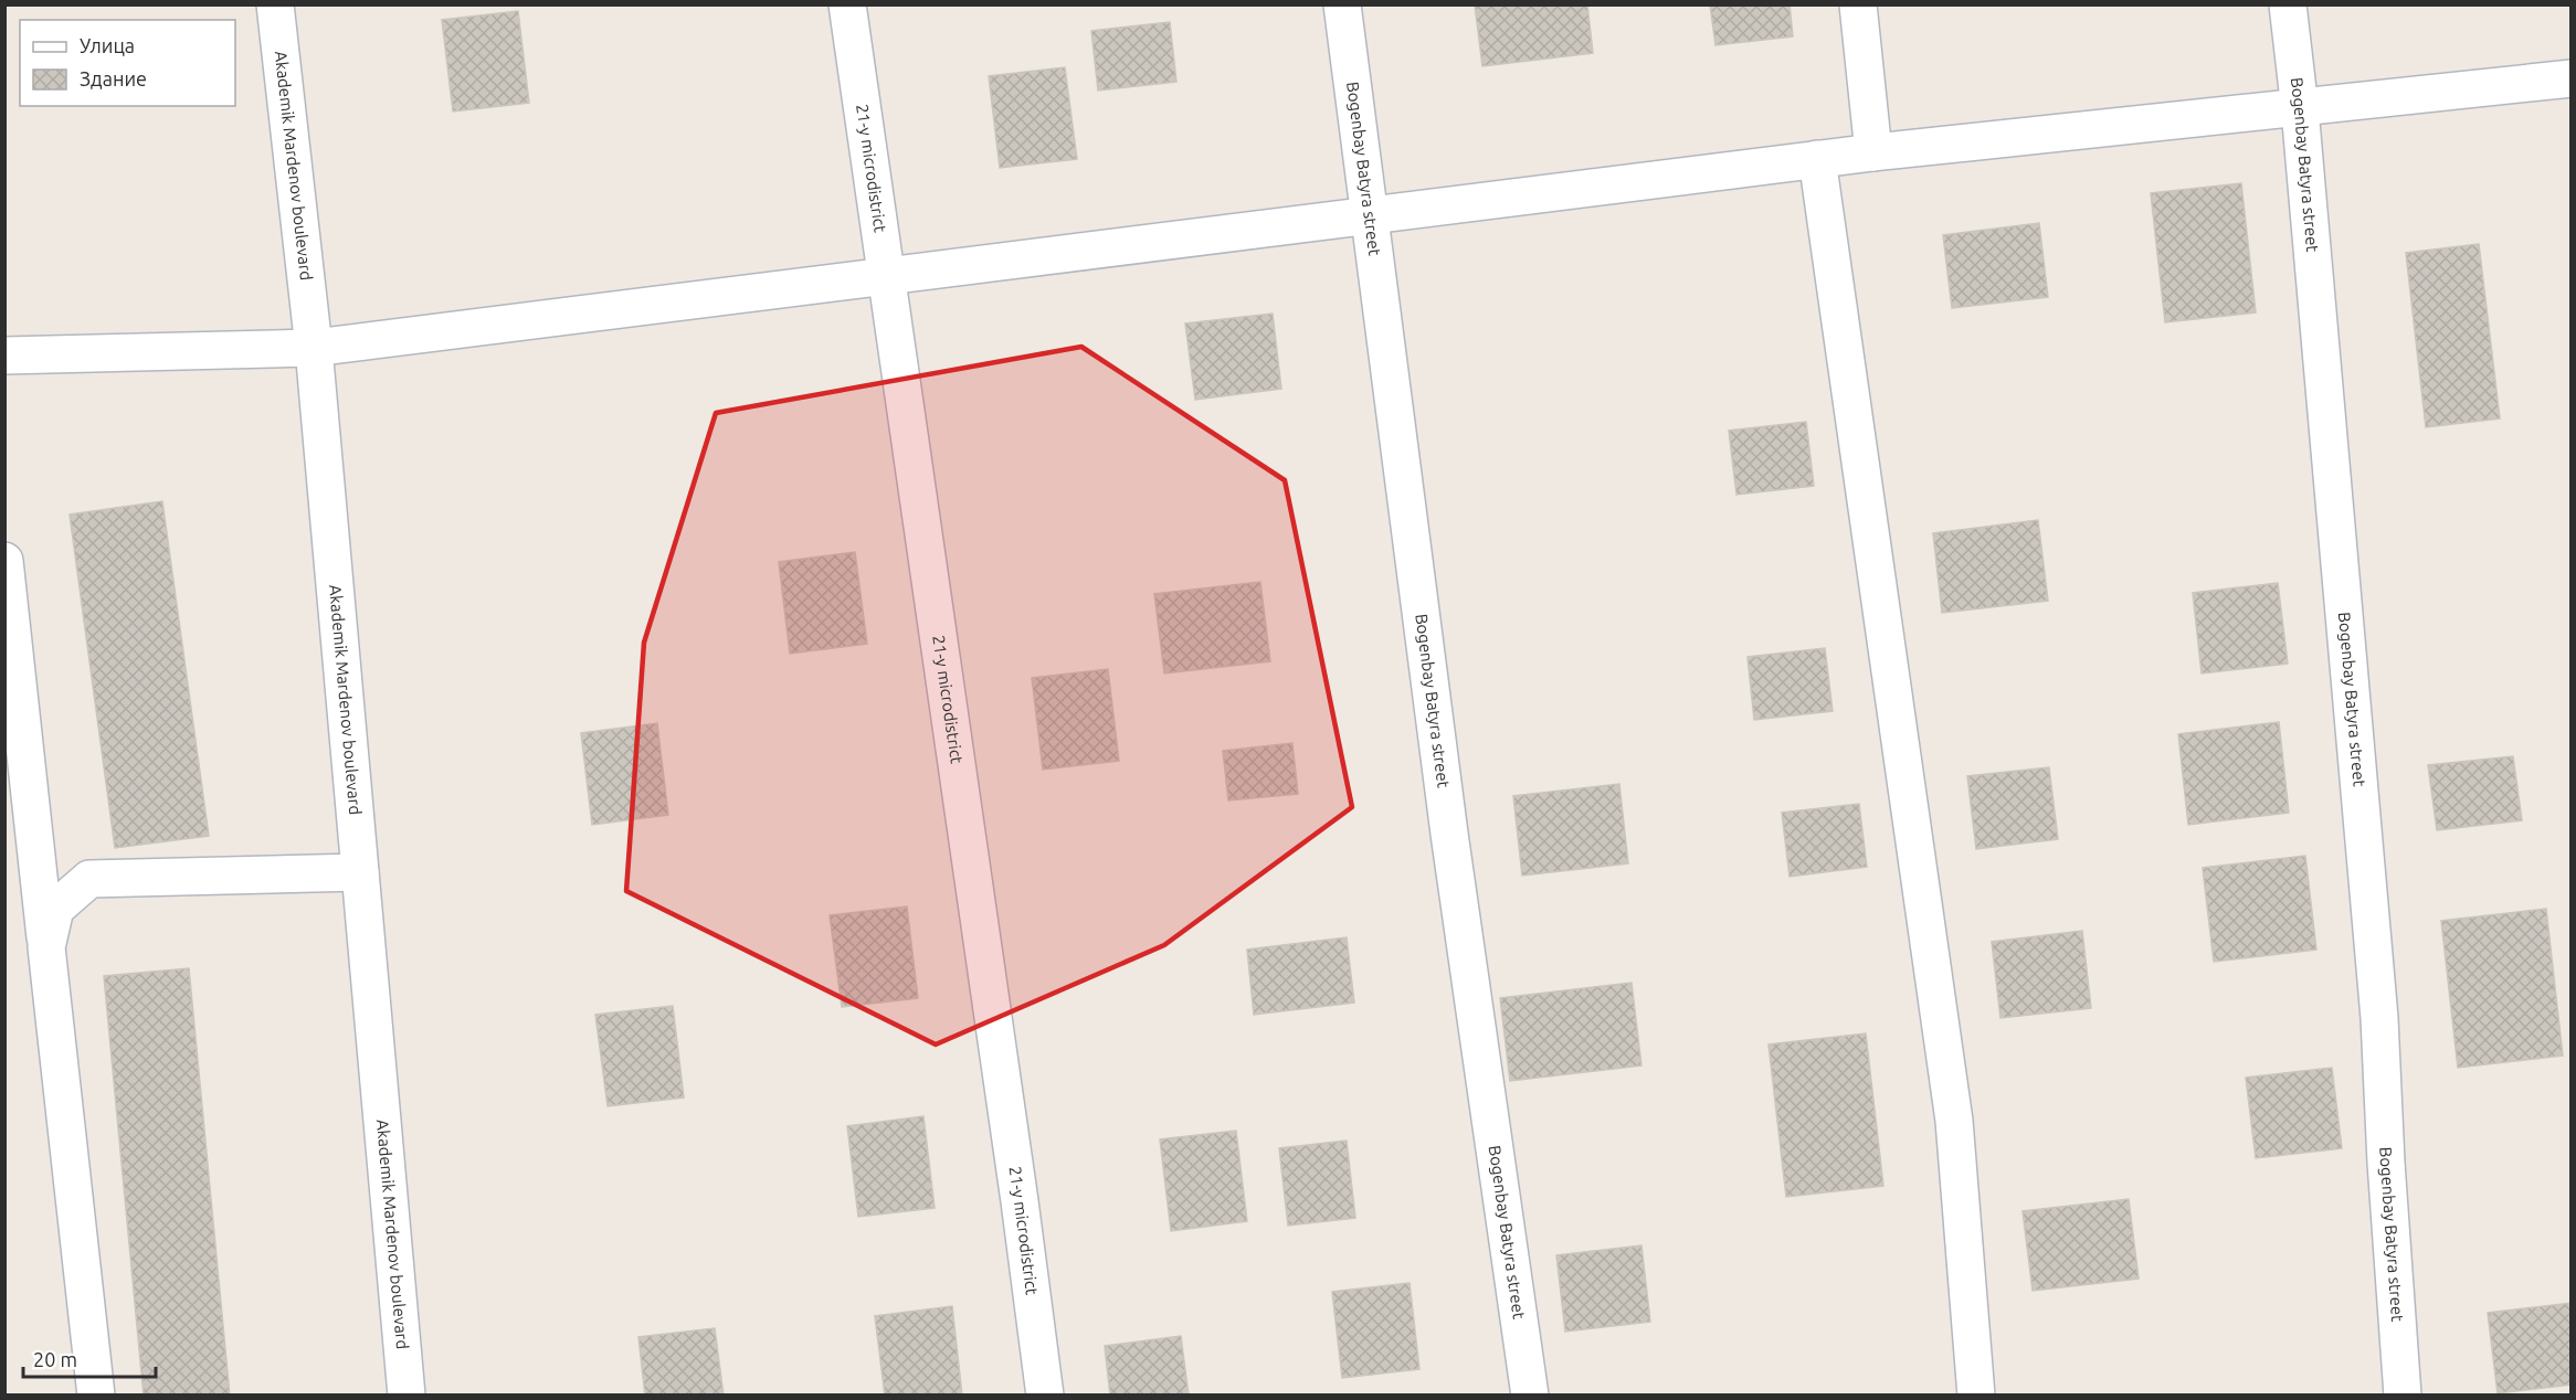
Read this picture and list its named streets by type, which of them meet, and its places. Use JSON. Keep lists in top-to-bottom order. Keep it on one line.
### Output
{"streets":{"street":["Bogenbay Batyra street","Akademik Mardenov boulevard","21-y microdistrict"]},"legend":["Улица","Здание"],"scale_bar":"20 m"}
